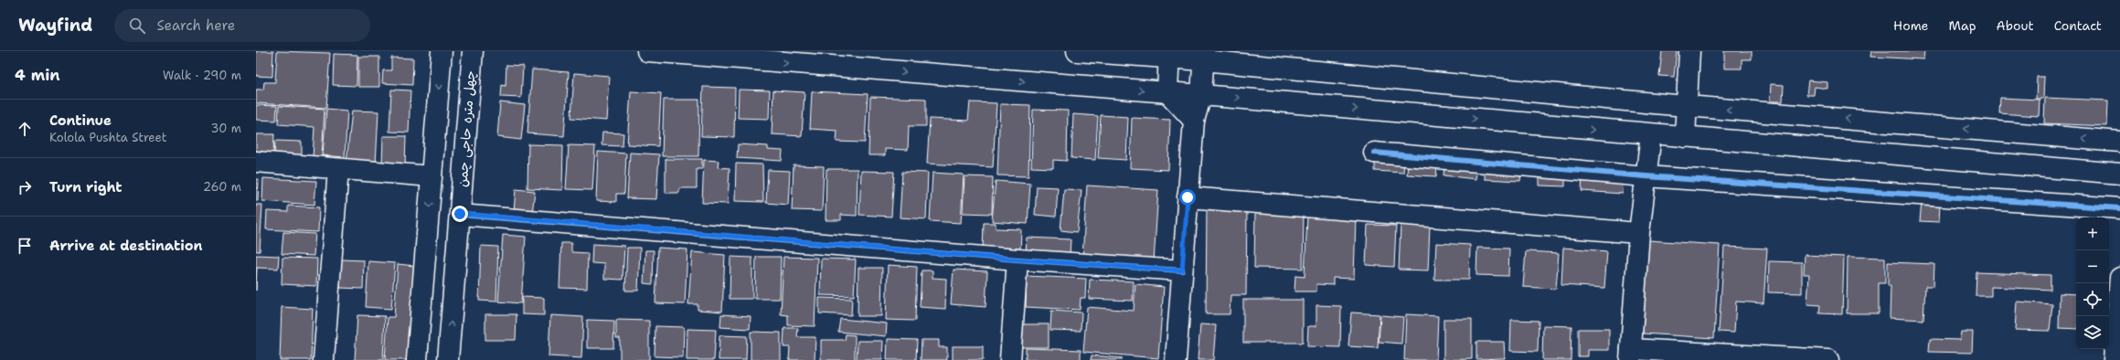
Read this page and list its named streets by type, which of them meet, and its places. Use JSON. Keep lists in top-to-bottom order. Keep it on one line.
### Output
{"streets":{"street":["چهل متره حاجی چمن"]},"page":{"header":"Wayfind","search":"Search here","nav":["Home","Map","About","Contact"],"heading":["4 min","Walk · 290 m"],"list":[["Continue","Kolola Pushta Street","30 m"],["Turn right","260 m"],"Arrive at destination"],"map_buttons":["+","−"]}}
